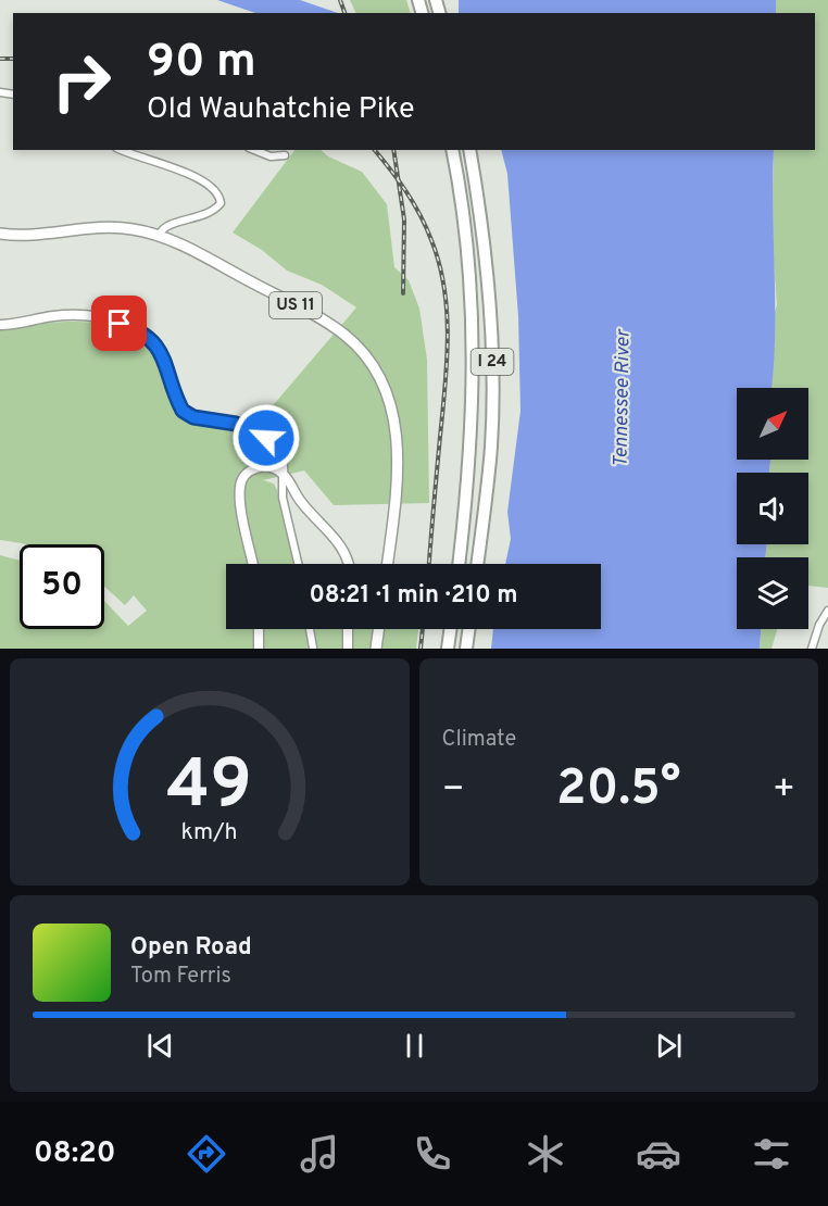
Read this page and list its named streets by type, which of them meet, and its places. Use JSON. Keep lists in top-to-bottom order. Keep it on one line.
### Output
{"streets":{"highway":["I 24"],"main road":["US 11"]},"water":["Tennessee River"],"north":"top right","page":{"turn":["90 m","Old Wauhatchie Pike"],"limit":"50","trip":"08:21 · 1 min · 210 m","tile":"Climate","heat":["−","20.5°","+"],"song":["Open Road","Tom Ferris"],"tabs":"08:20","gauge":["49","km/h"]}}
